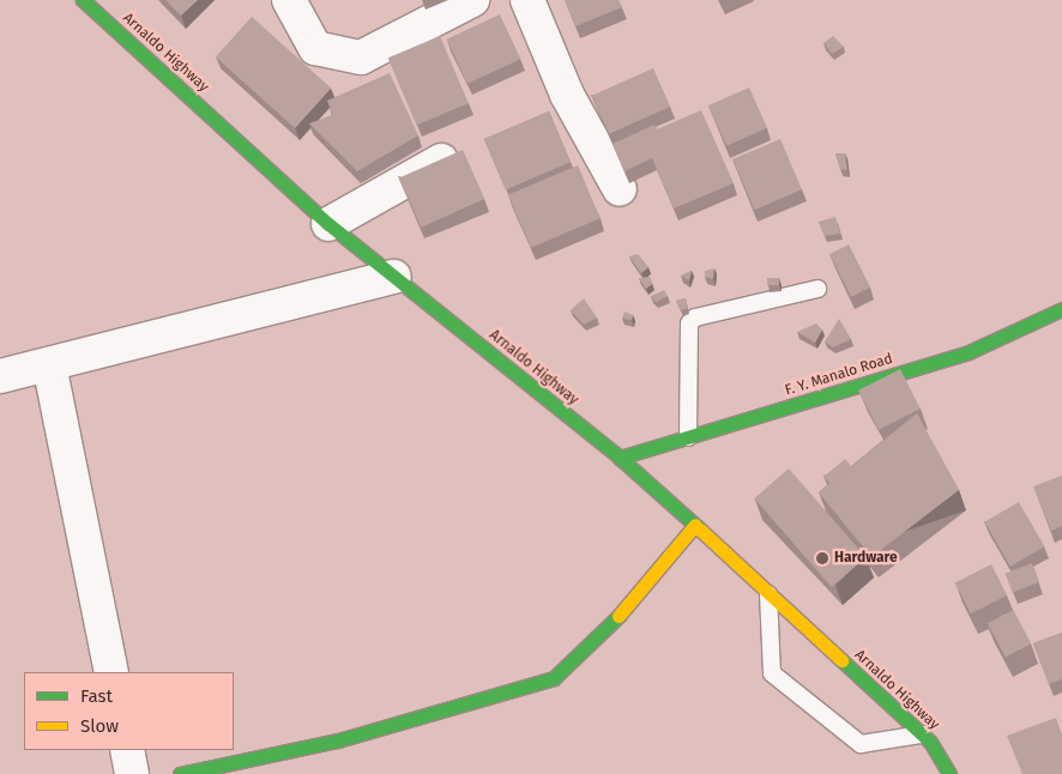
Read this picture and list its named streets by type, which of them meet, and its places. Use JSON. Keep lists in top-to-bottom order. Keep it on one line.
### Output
{"streets":{"main road":["Arnaldo Highway","F. Y. Manalo Road"]},"crossings":[["Arnaldo Highway","F. Y. Manalo Road"]],"places":["Hardware"],"legend":["Fast","Slow"]}
